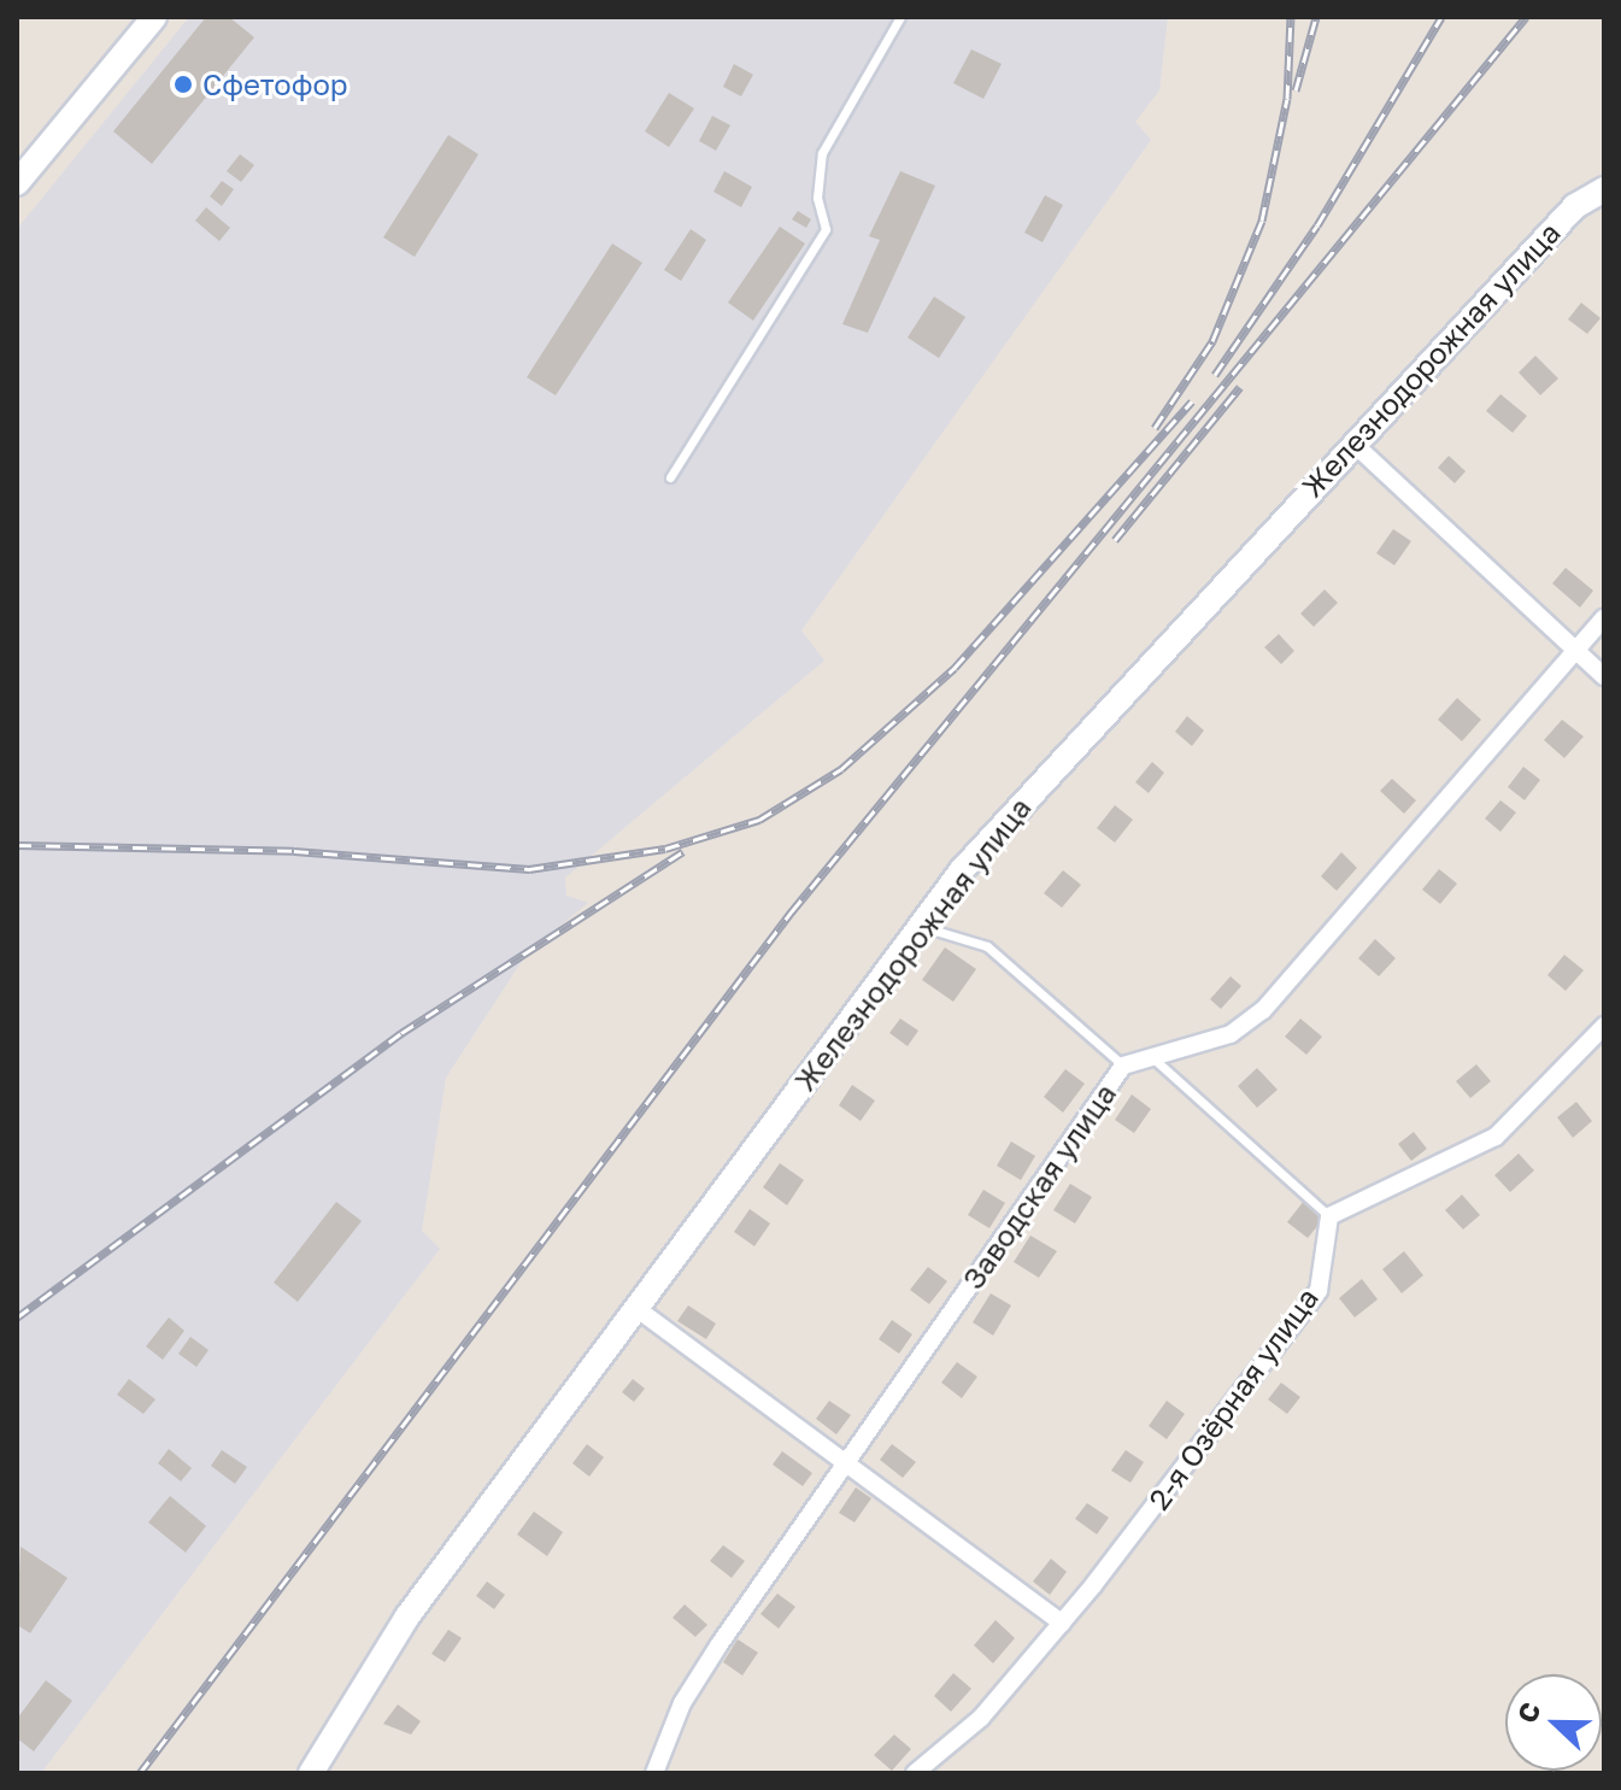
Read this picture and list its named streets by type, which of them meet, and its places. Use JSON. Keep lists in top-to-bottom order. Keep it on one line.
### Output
{"streets":{"street":["Железнодорожная улица","Заводская улица","2-я Озёрная улица"]},"places":["Сфетофор"],"north":"left"}
